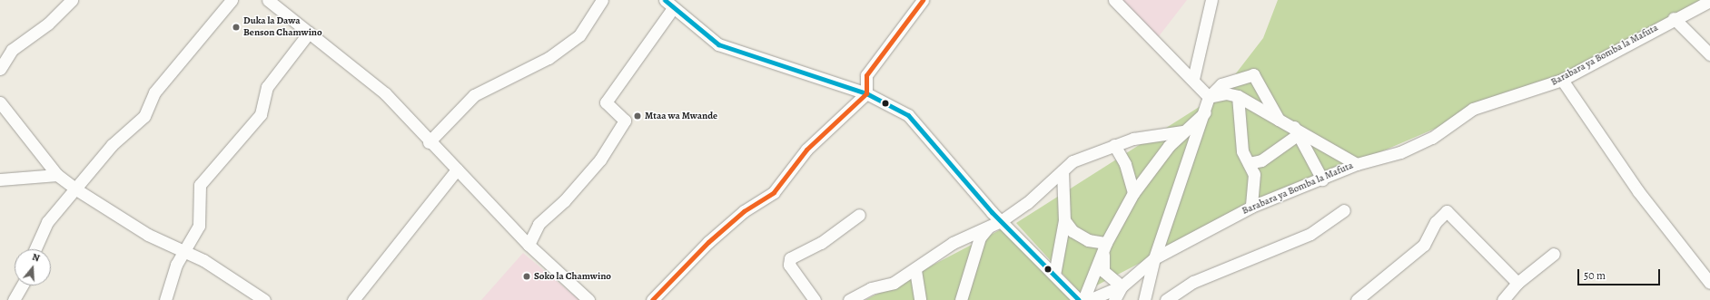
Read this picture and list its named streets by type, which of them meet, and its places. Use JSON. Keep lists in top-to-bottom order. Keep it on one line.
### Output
{"streets":{"street":["Barabara ya Bomba la Mafuta"]},"places":["Duka la Dawa Benson Chamwino","Mtaa wa Mwande","Soko la Chamwino"],"scale_bar":"50 m","north":"top"}
